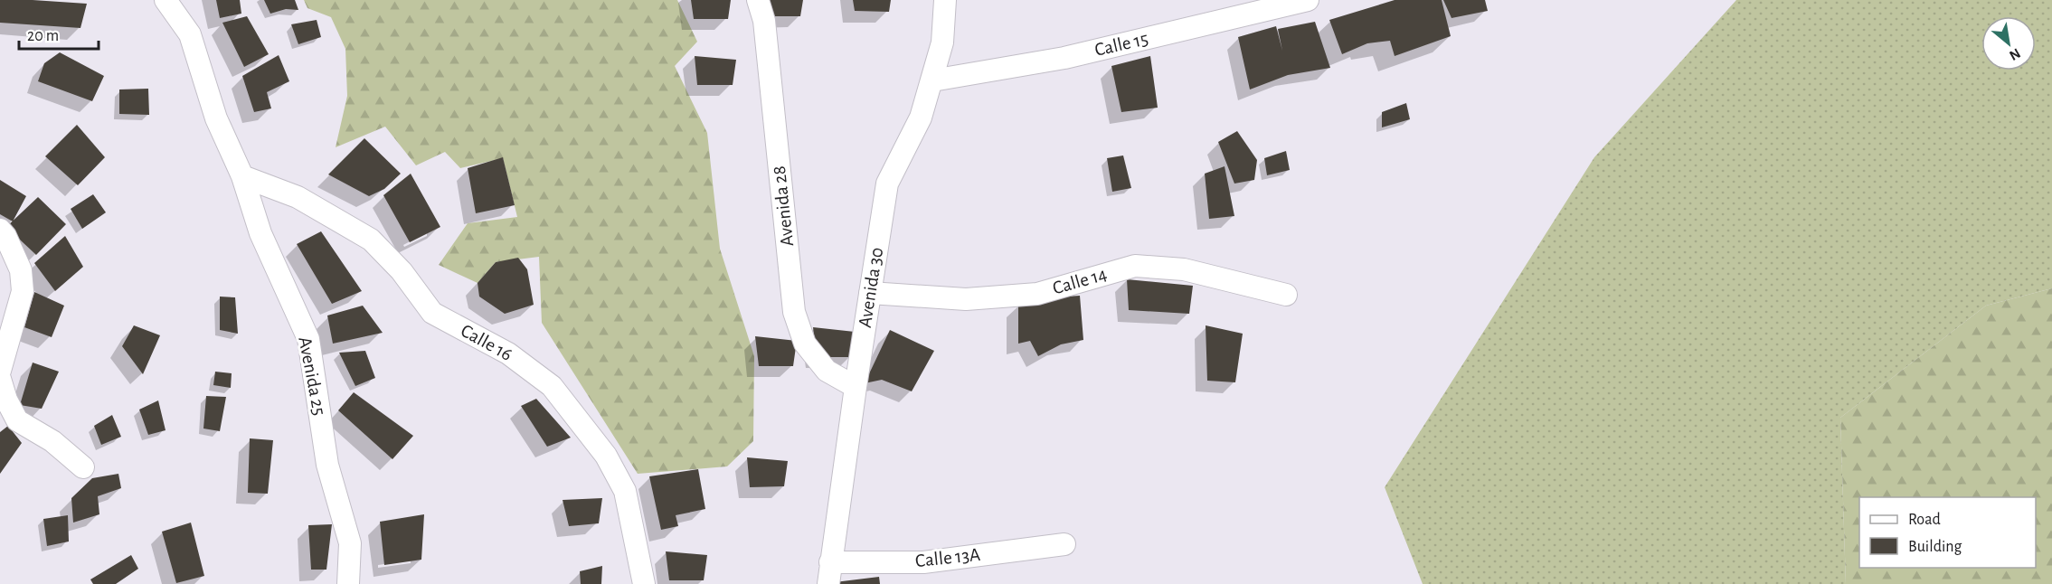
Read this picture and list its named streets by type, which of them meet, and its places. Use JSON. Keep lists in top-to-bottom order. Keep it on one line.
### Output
{"streets":{"street":["Calle 15","Avenida 28","Calle 14","Avenida 30","Calle 16","Avenida 25","Calle 13A"]},"crossings":[["Calle 15","Avenida 30"],["Avenida 28","Avenida 30"],["Calle 14","Avenida 30"],["Avenida 30","Calle 13A"],["Calle 16","Avenida 25"]],"legend":["Road","Building"],"scale_bar":"20 m","north":"bottom right"}
